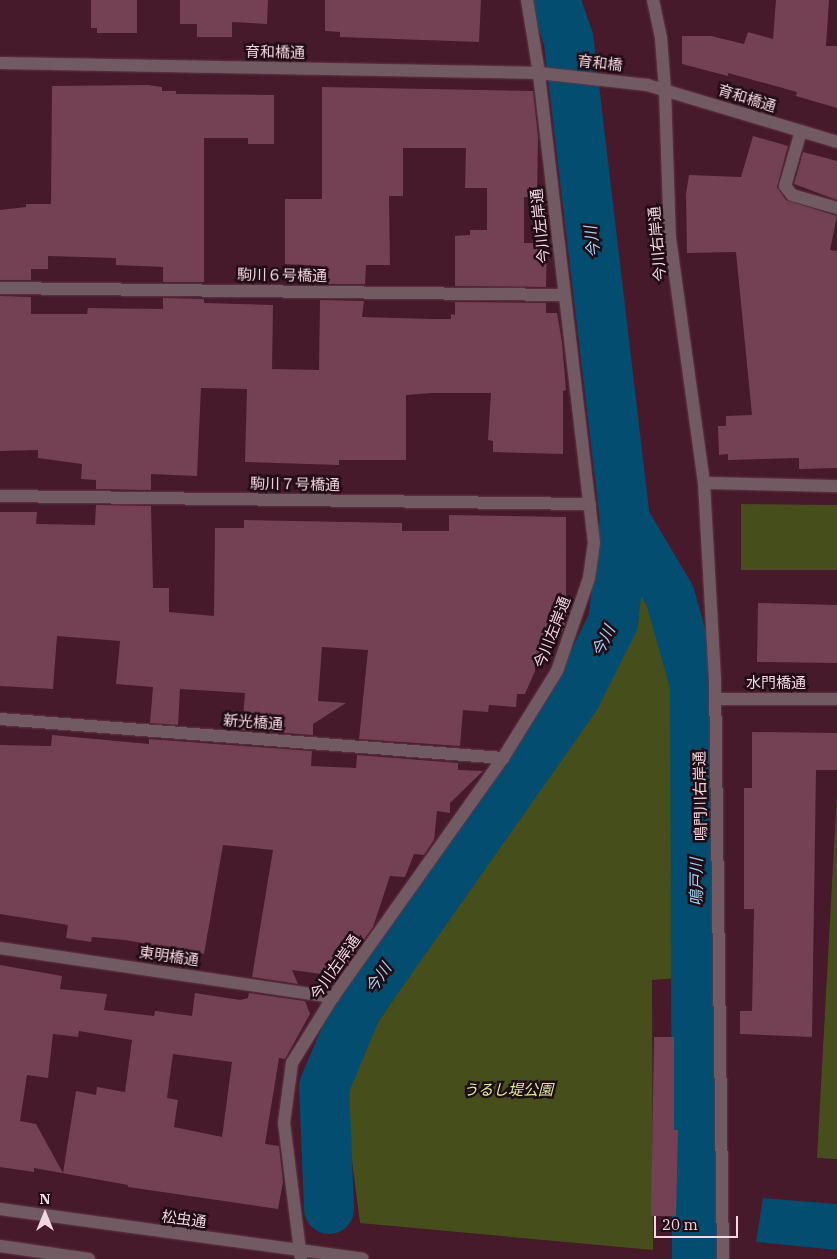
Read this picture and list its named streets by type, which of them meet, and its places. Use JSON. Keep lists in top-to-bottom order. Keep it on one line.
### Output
{"streets":{"street":["育和橋通","育和橋","今川左岸通","今川右岸通","駒川６号橋通","駒川７号橋通","水門橋通","新光橋通","鳴門川右岸通","東明橋通","松虫通"]},"crossings":[["育和橋通","育和橋"],["育和橋通","今川左岸通"],["育和橋通","今川右岸通"],["育和橋","今川左岸通"],["今川左岸通","駒川６号橋通"],["今川左岸通","駒川７号橋通"],["今川左岸通","新光橋通"],["今川左岸通","東明橋通"],["今川左岸通","松虫通"],["今川右岸通","鳴門川右岸通"],["水門橋通","鳴門川右岸通"]],"water":["今川","鳴戸川"],"parks":["うるし堤公園"],"scale_bar":"20 m","north":"top"}
